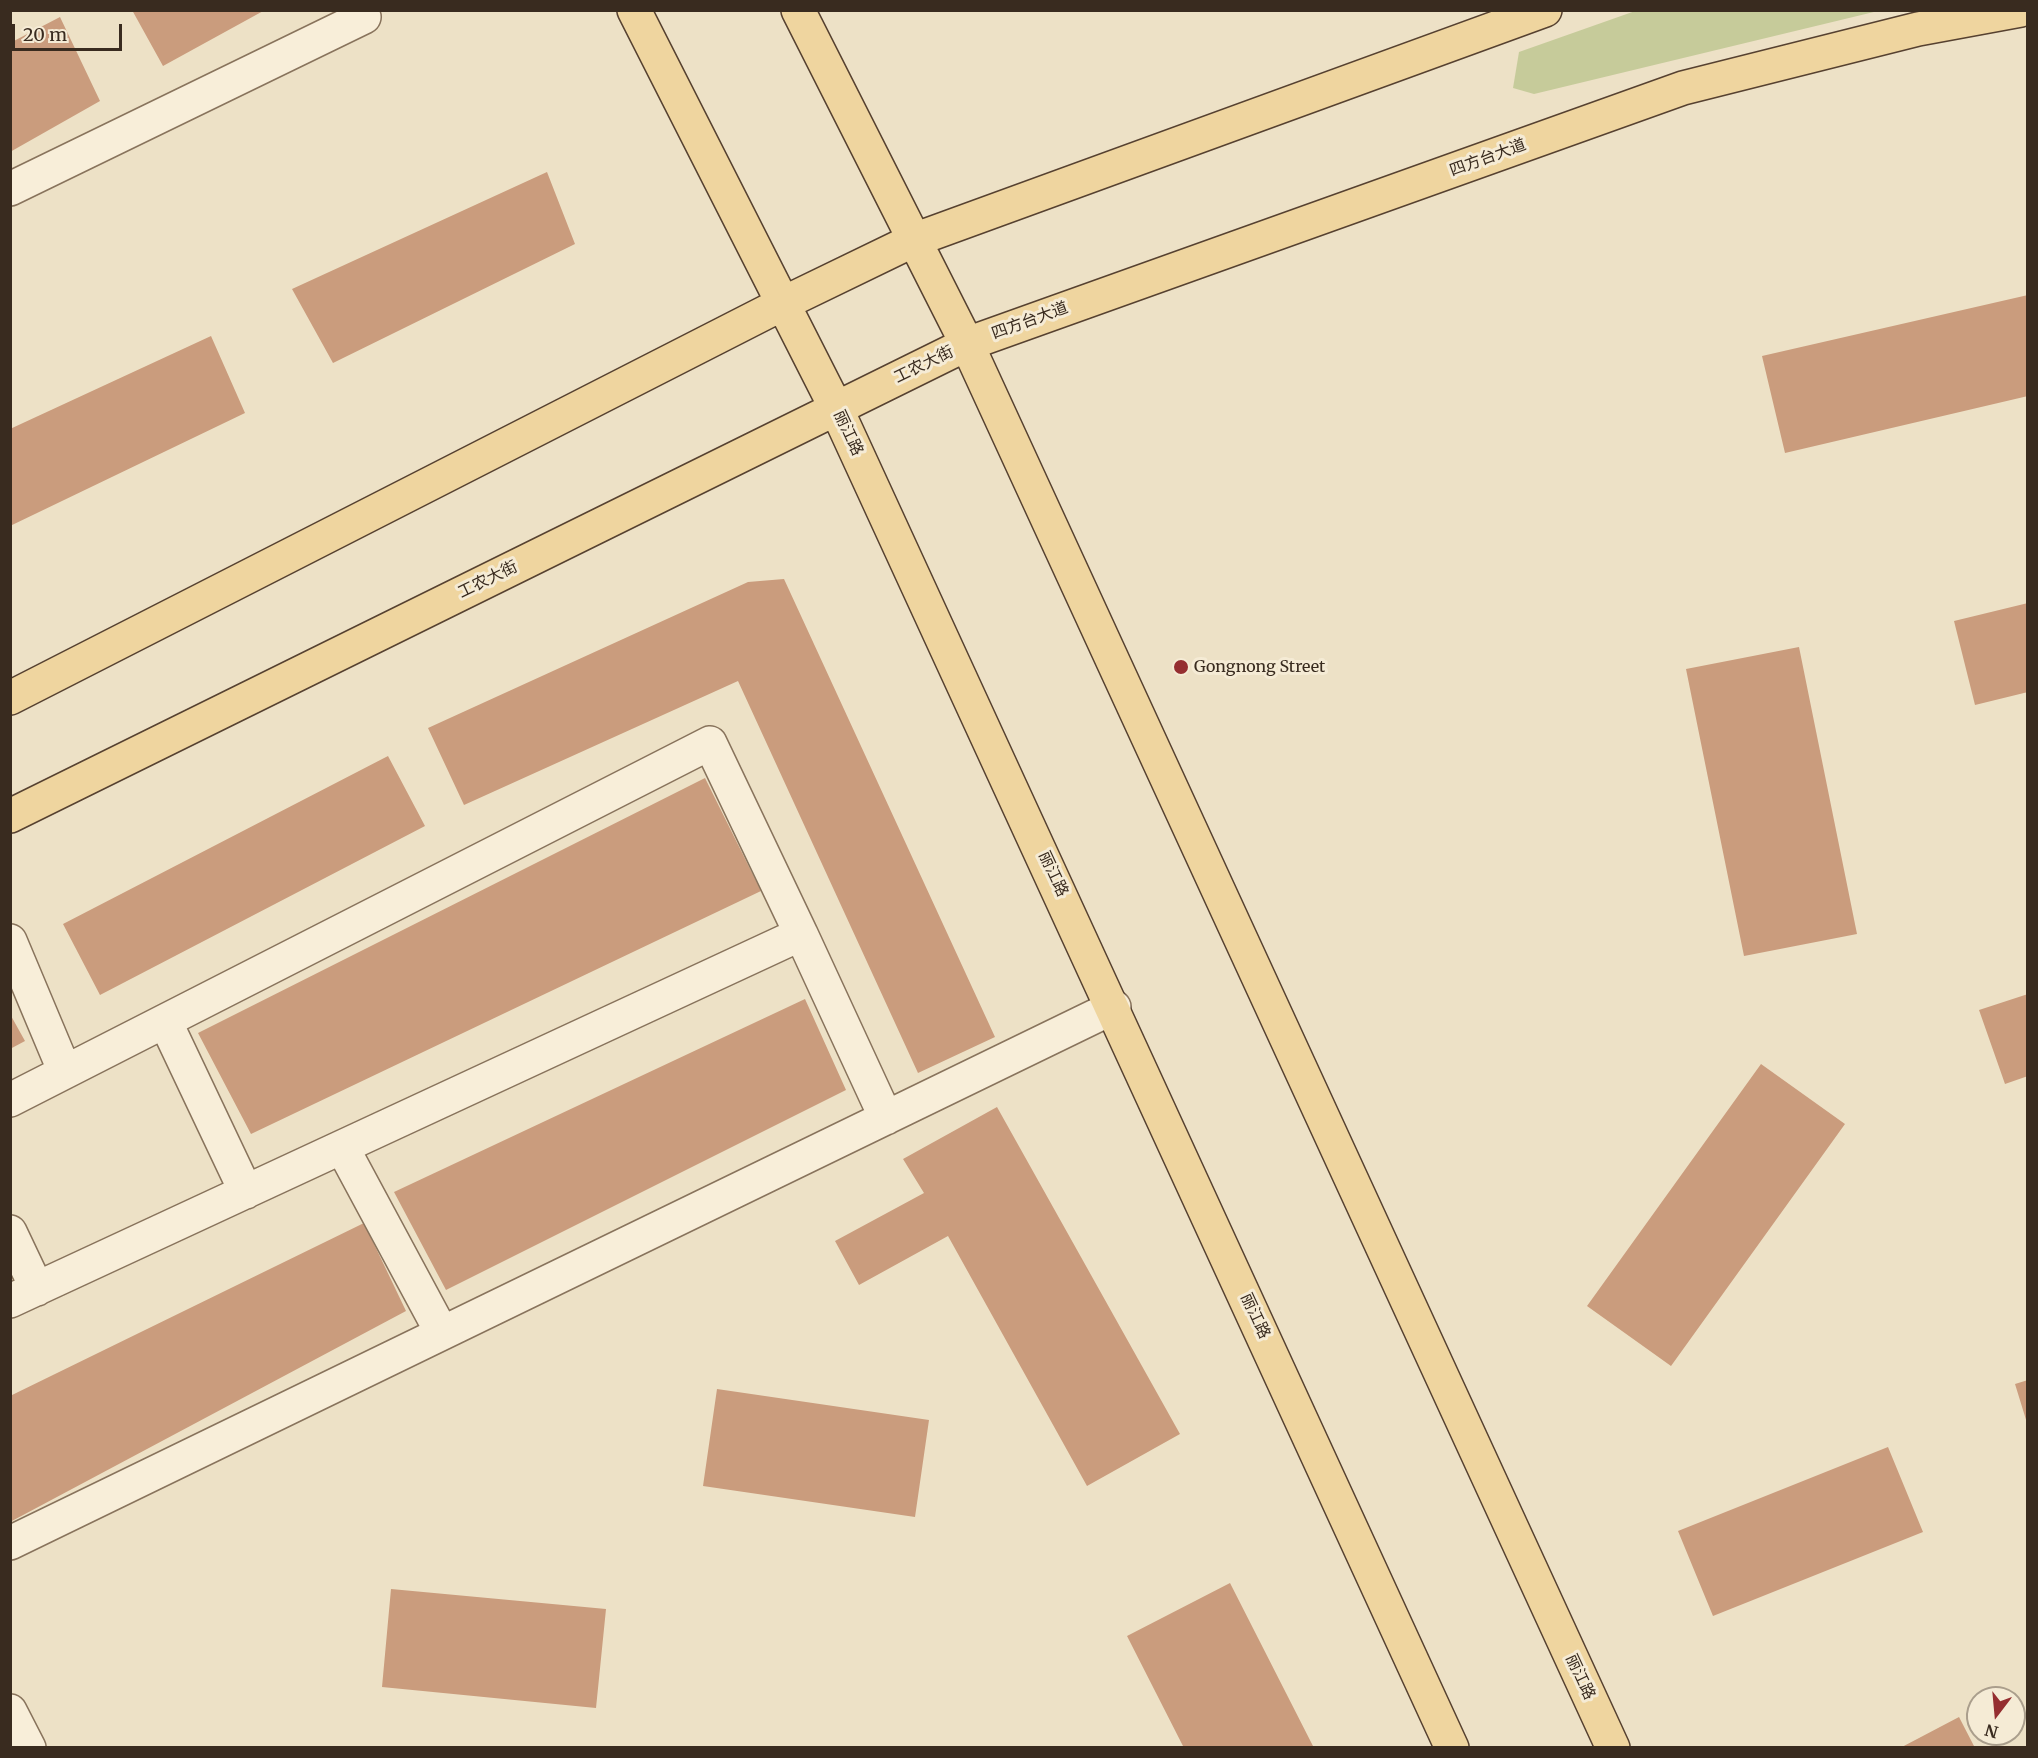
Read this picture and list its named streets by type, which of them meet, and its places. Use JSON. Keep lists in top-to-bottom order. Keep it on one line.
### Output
{"streets":{"main road":["四方台大道","工农大街","丽江路"]},"crossings":[["四方台大道","工农大街"],["四方台大道","丽江路"],["工农大街","丽江路"]],"places":["Gongnong Street"],"scale_bar":"20 m","north":"bottom"}
